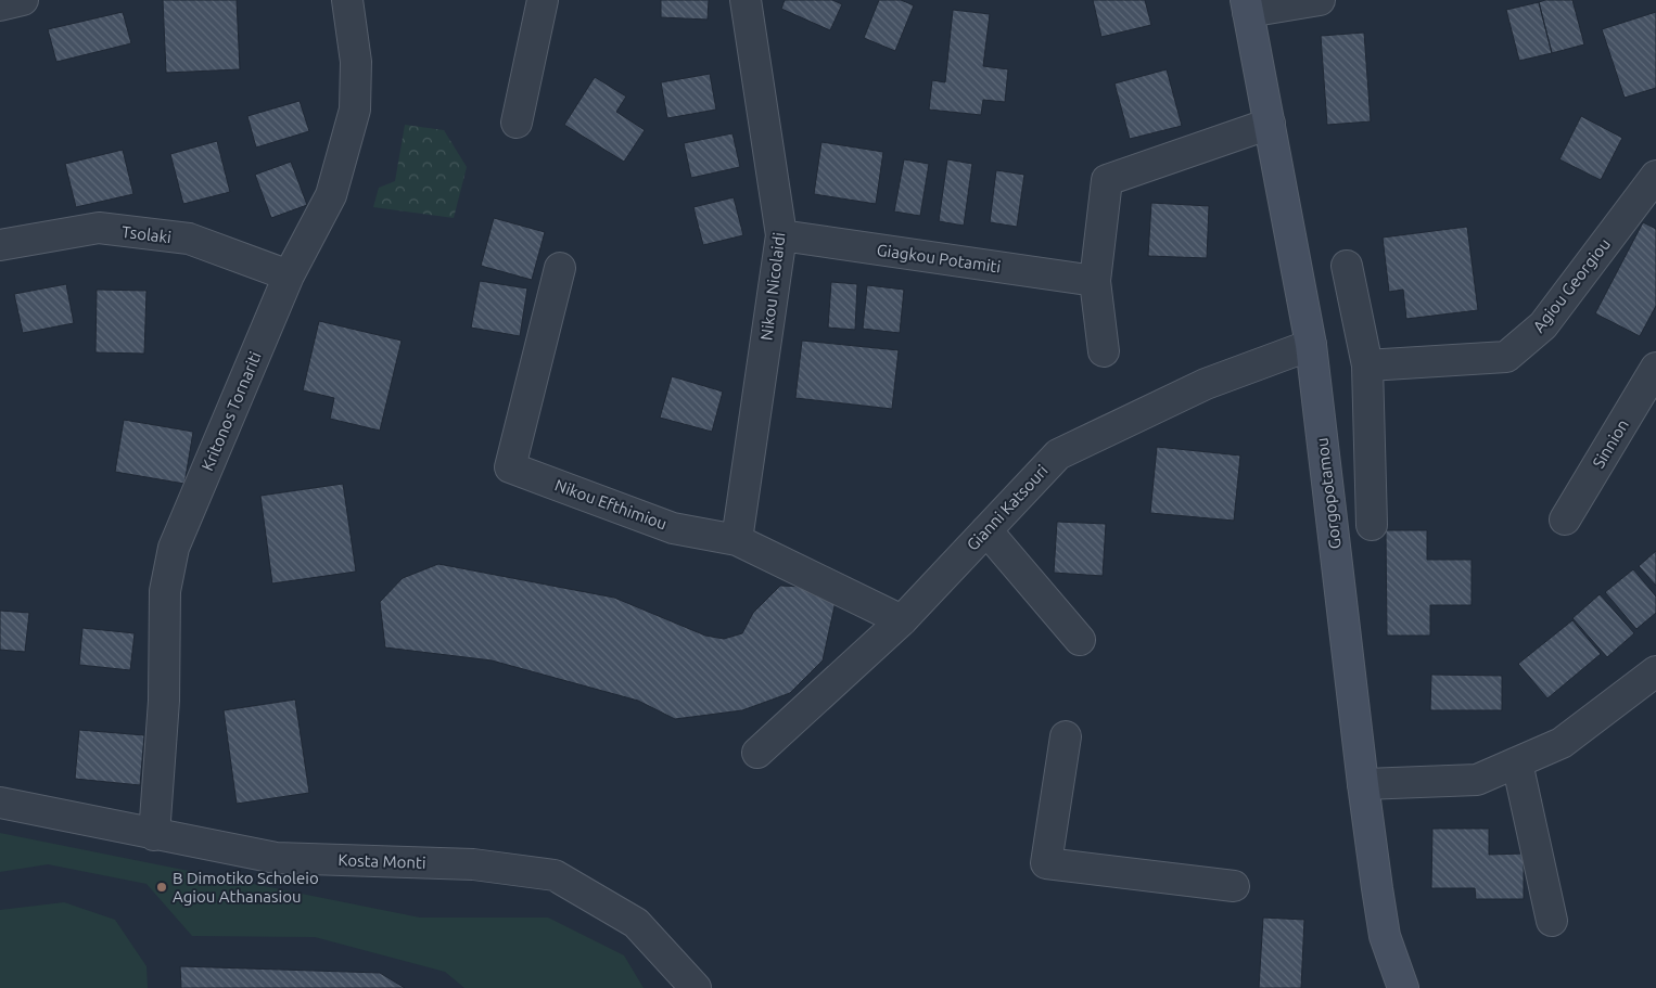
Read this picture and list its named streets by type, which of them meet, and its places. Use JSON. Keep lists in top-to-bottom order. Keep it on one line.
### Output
{"streets":{"street":["Tsolaki","Giagkou Potamiti","Agiou Georgiou","Nikou Nicolaidi","Kritonos Tornariti","Sinnion","Gorgopotamou","Nikou Efthimiou","Gianni Katsouri","Kosta Monti"]},"crossings":[["Tsolaki","Kritonos Tornariti"],["Giagkou Potamiti","Nikou Nicolaidi"],["Nikou Nicolaidi","Nikou Efthimiou"],["Kritonos Tornariti","Kosta Monti"],["Gorgopotamou","Gianni Katsouri"],["Nikou Efthimiou","Gianni Katsouri"]],"places":["B Dimotiko Scholeio Agiou Athanasiou"]}
